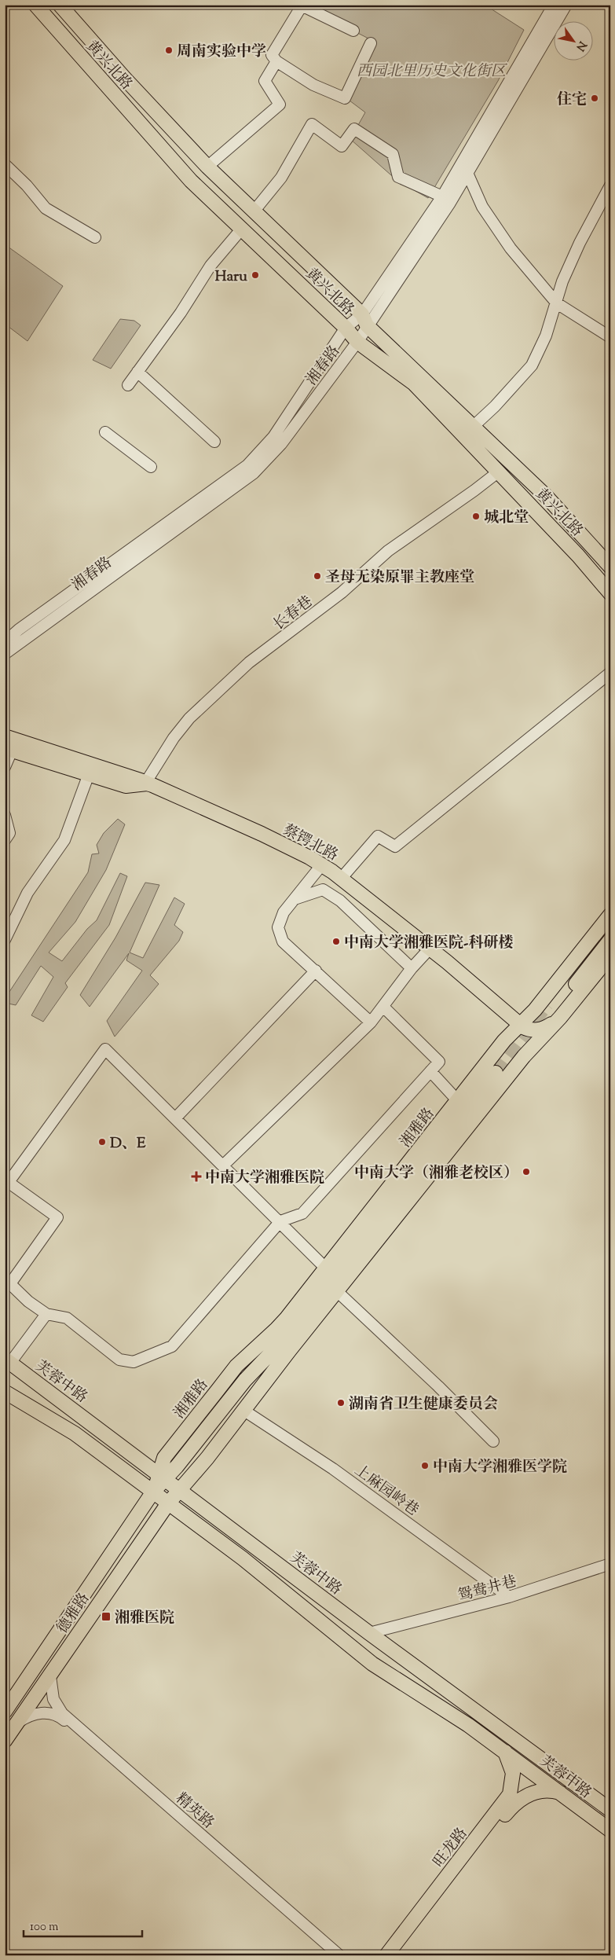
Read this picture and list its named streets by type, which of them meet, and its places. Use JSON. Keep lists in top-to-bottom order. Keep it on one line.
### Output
{"streets":{"main road":["黄兴北路","蔡锷北路","湘雅路","芙蓉中路","德雅路","旺龙路"],"street":["湘春路","长春巷","上麻园岭巷","鸳鸯井巷","精英路"]},"crossings":[["黄兴北路","湘春路"],["黄兴北路","长春巷"],["长春巷","蔡锷北路"],["蔡锷北路","湘雅路"],["湘雅路","芙蓉中路"],["湘雅路","德雅路"],["芙蓉中路","鸳鸯井巷"],["芙蓉中路","德雅路"],["芙蓉中路","旺龙路"],["上麻园岭巷","鸳鸯井巷"],["德雅路","精英路"]],"parks":["西园北里历史文化街区"],"places":{"other":["周南实验中学","住宅","Haru","城北堂","圣母无染原罪主教座堂","中南大学湘雅医院-科研楼","D、E","中南大学（湘雅老校区）","湖南省卫生健康委员会","中南大学湘雅医学院"],"health":["中南大学湘雅医院"],"transit":["湘雅医院"]},"scale_bar":"100 m","north":"bottom right"}
